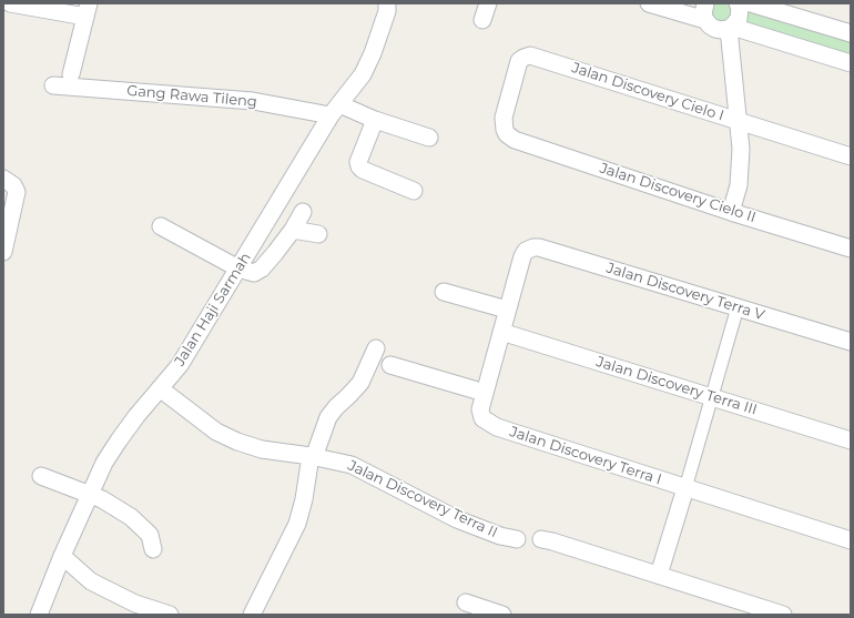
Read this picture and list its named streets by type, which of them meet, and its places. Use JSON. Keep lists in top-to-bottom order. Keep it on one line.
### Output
{"streets":{"street":["Jalan Discovery Cielo I","Gang Rawa Tileng","Jalan Discovery Cielo II","Jalan Discovery Terra V","Jalan Haji Sarmah","Jalan Discovery Terra III","Jalan Discovery Terra I","Jalan Discovery Terra II"]},"crossings":[["Jalan Discovery Cielo I","Jalan Discovery Cielo II"],["Gang Rawa Tileng","Jalan Haji Sarmah"],["Jalan Discovery Terra V","Jalan Discovery Terra I"],["Jalan Haji Sarmah","Jalan Discovery Terra II"],["Jalan Discovery Terra III","Jalan Discovery Terra I"]]}
